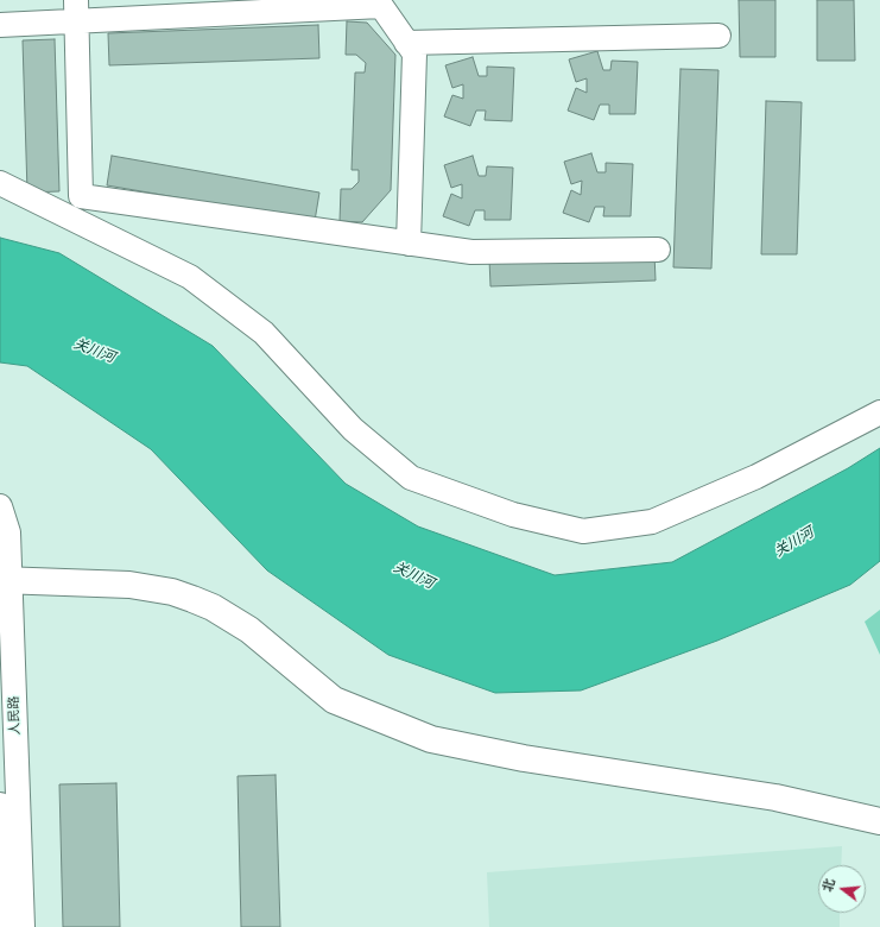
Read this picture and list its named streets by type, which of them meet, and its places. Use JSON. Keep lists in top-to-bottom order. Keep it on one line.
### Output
{"streets":{"street":["人民路"]},"water":["关川河"],"north":"left"}
